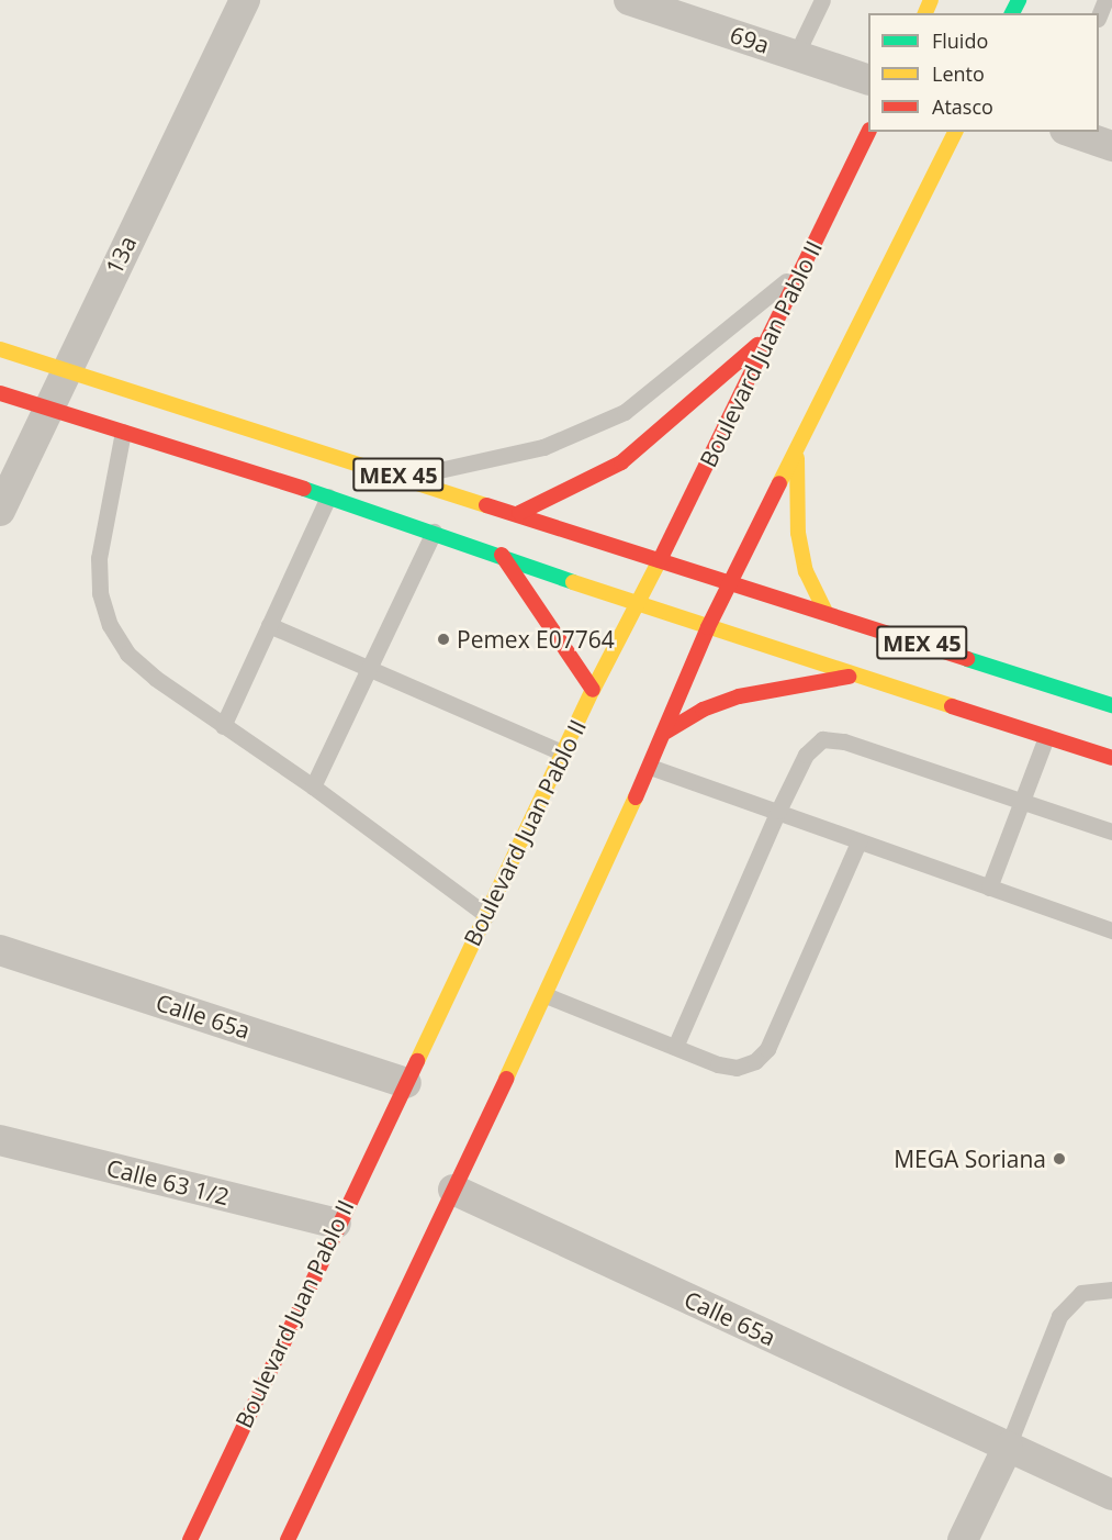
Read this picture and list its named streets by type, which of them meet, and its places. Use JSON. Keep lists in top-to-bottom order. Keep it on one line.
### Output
{"streets":{"main road":["Boulevard Juan Pablo II","MEX 45"],"street":["69a","13a","Calle 65a","Calle 63 1/2"]},"crossings":[["13a","MEX 45"],["Boulevard Juan Pablo II","MEX 45"],["Boulevard Juan Pablo II","Calle 65a"],["Boulevard Juan Pablo II","Calle 63 1/2"]],"places":["Pemex E07764","MEGA Soriana"],"legend":["Fluido","Lento","Atasco"]}
